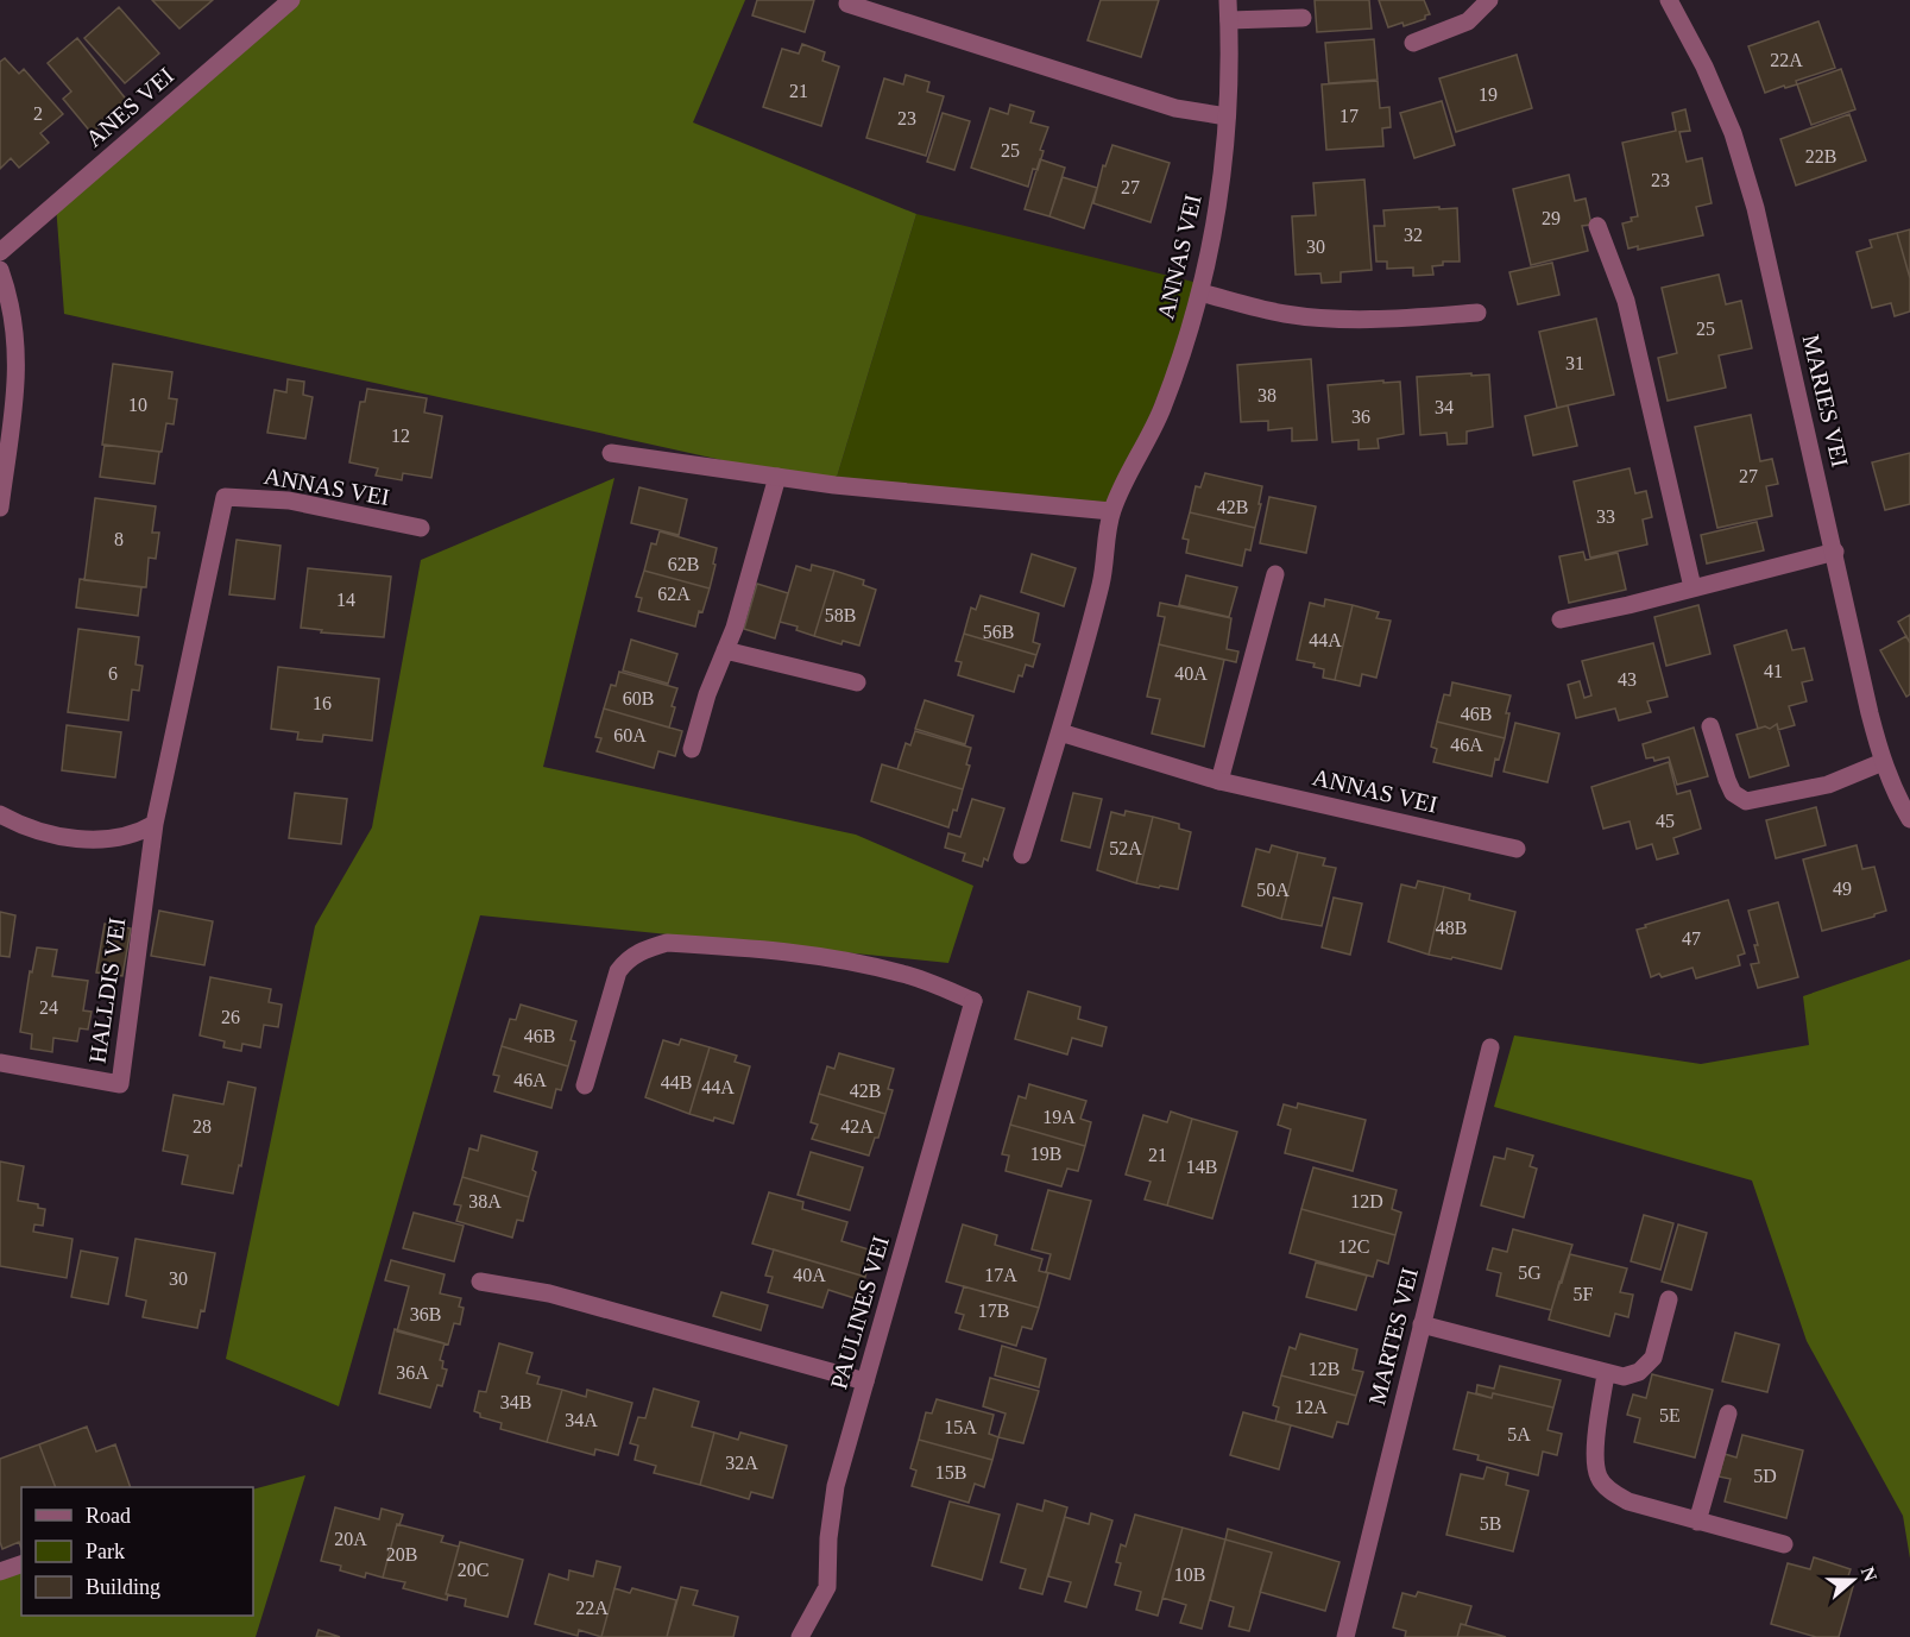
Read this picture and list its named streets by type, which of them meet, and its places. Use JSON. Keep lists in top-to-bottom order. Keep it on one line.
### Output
{"streets":{"street":["ANES VEI","ANNAS VEI","MARIES VEI","HALLDIS VEI","PAULINES VEI","MARTES VEI"]},"crossings":[["ANNAS VEI","HALLDIS VEI"]],"house_numbers":["22A","21","19","2","17","23","25","22B","23","27","29","32","30","25","31","38","10","34","36","12","27","42B","33","8","62B","62A","14","58B","56B","44A","41","6","40A","43","60B","16","46B","60A","46A","45","52A","49","50A","48B","47","24","26","46B","46A","44B","44A","42B","19A","28","42A","19B","21","14B","38A","12D","12C","5G","40A","17A","30","5F","17B","36B","12B","36A","34B","12A","5E","34A","15A","5A","32A","15B","5D","5B","20A","20B","20C","10B","22A"],"legend":["Road","Park","Building"],"north":"right"}
